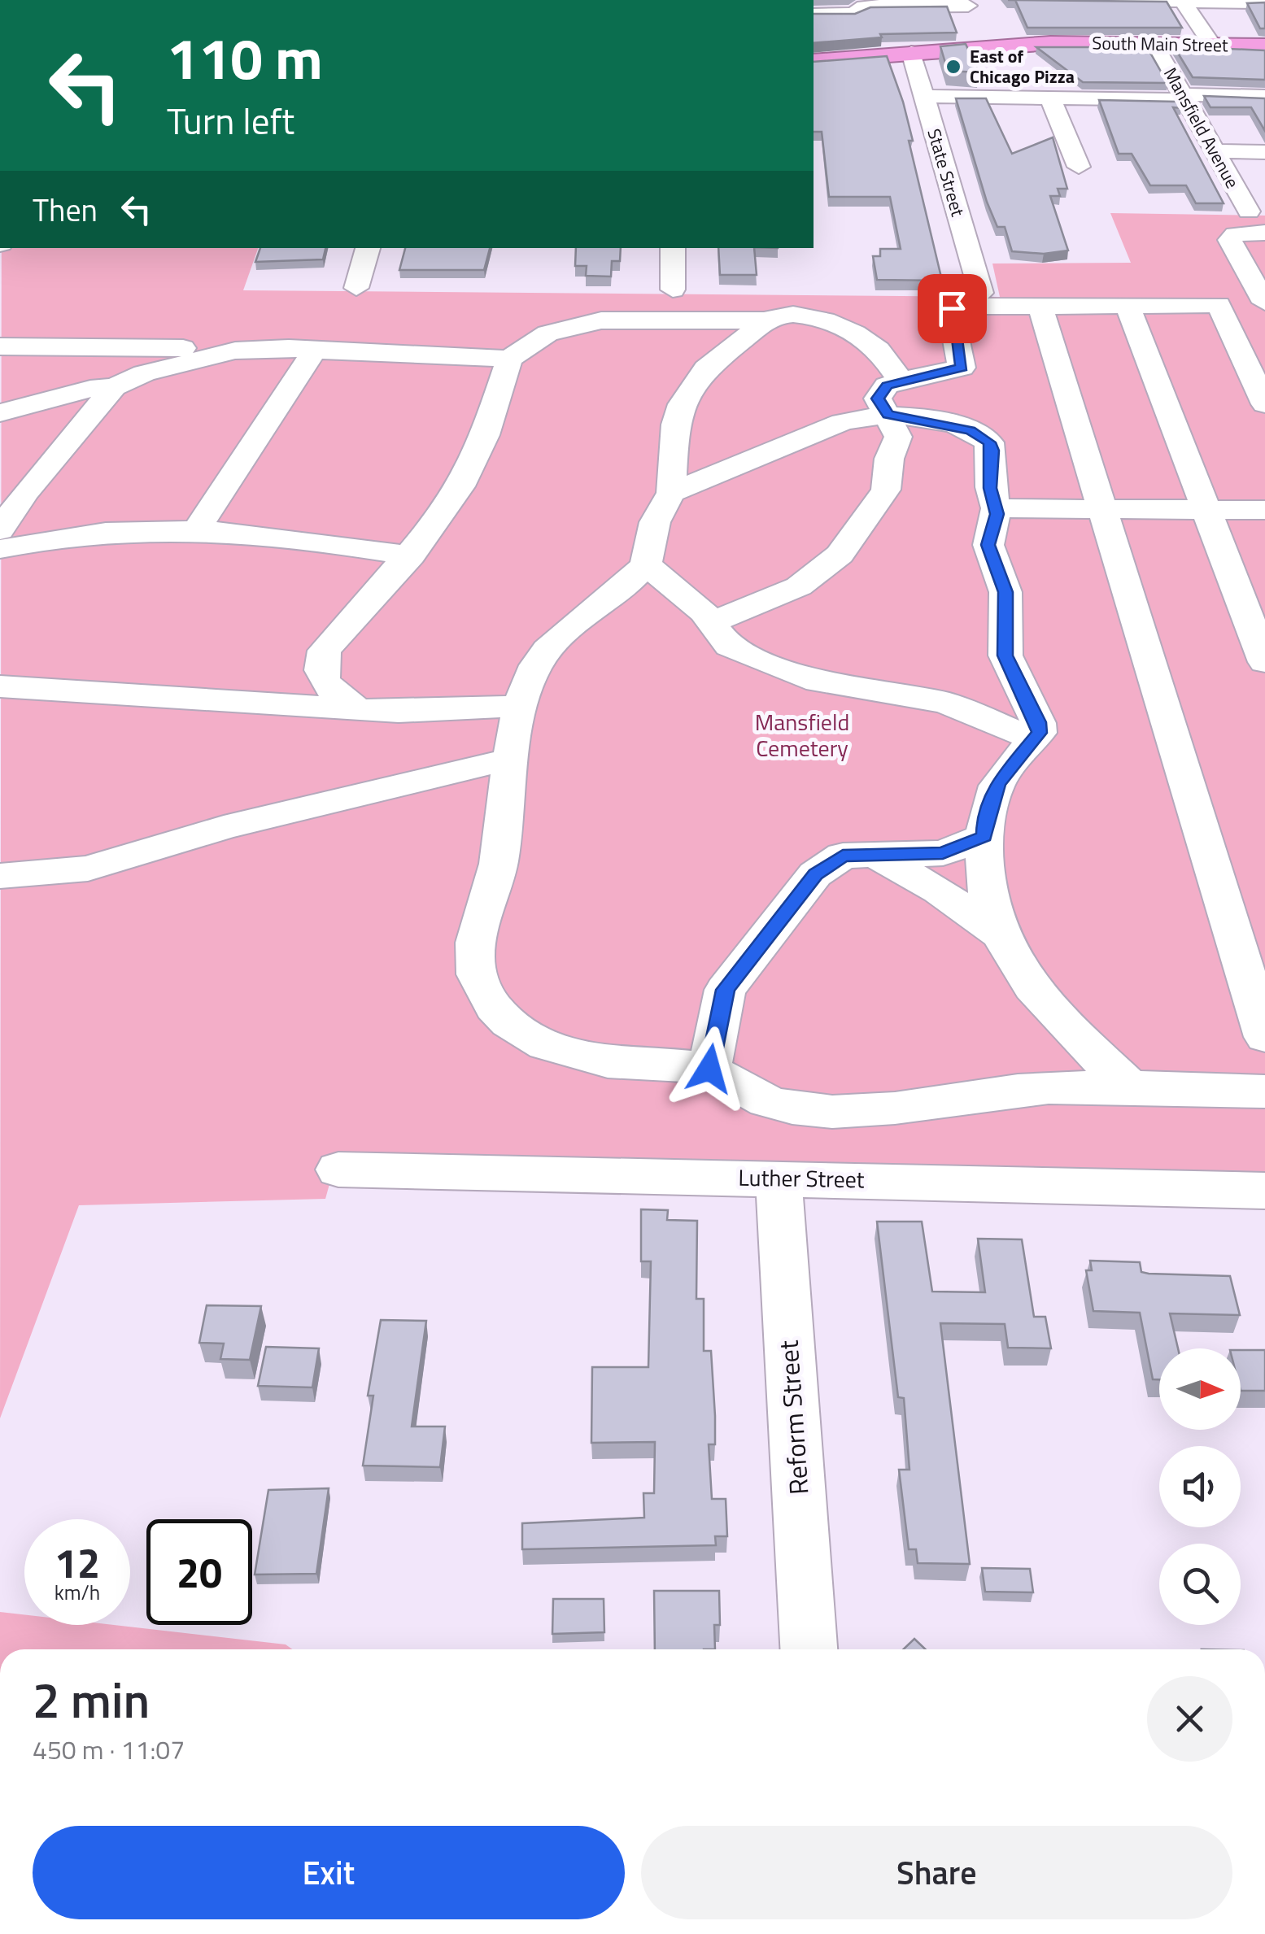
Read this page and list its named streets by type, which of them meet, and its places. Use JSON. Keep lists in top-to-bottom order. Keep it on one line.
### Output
{"streets":{"highway":["South Main Street"],"street":["Mansfield Avenue","State Street","Luther Street","Reform Street"]},"crossings":[["South Main Street","Mansfield Avenue"],["South Main Street","State Street"],["Luther Street","Reform Street"]],"parks":["Mansfield Cemetery"],"places":["East of Chicago Pizza"],"north":"right","page":{"turn":["110 m","Turn left"],"then":"Then","speed":"12 km/h","limit":"20","heading":["2 min","450 m · 11:07"],"buttons":["Exit","Share"]}}
